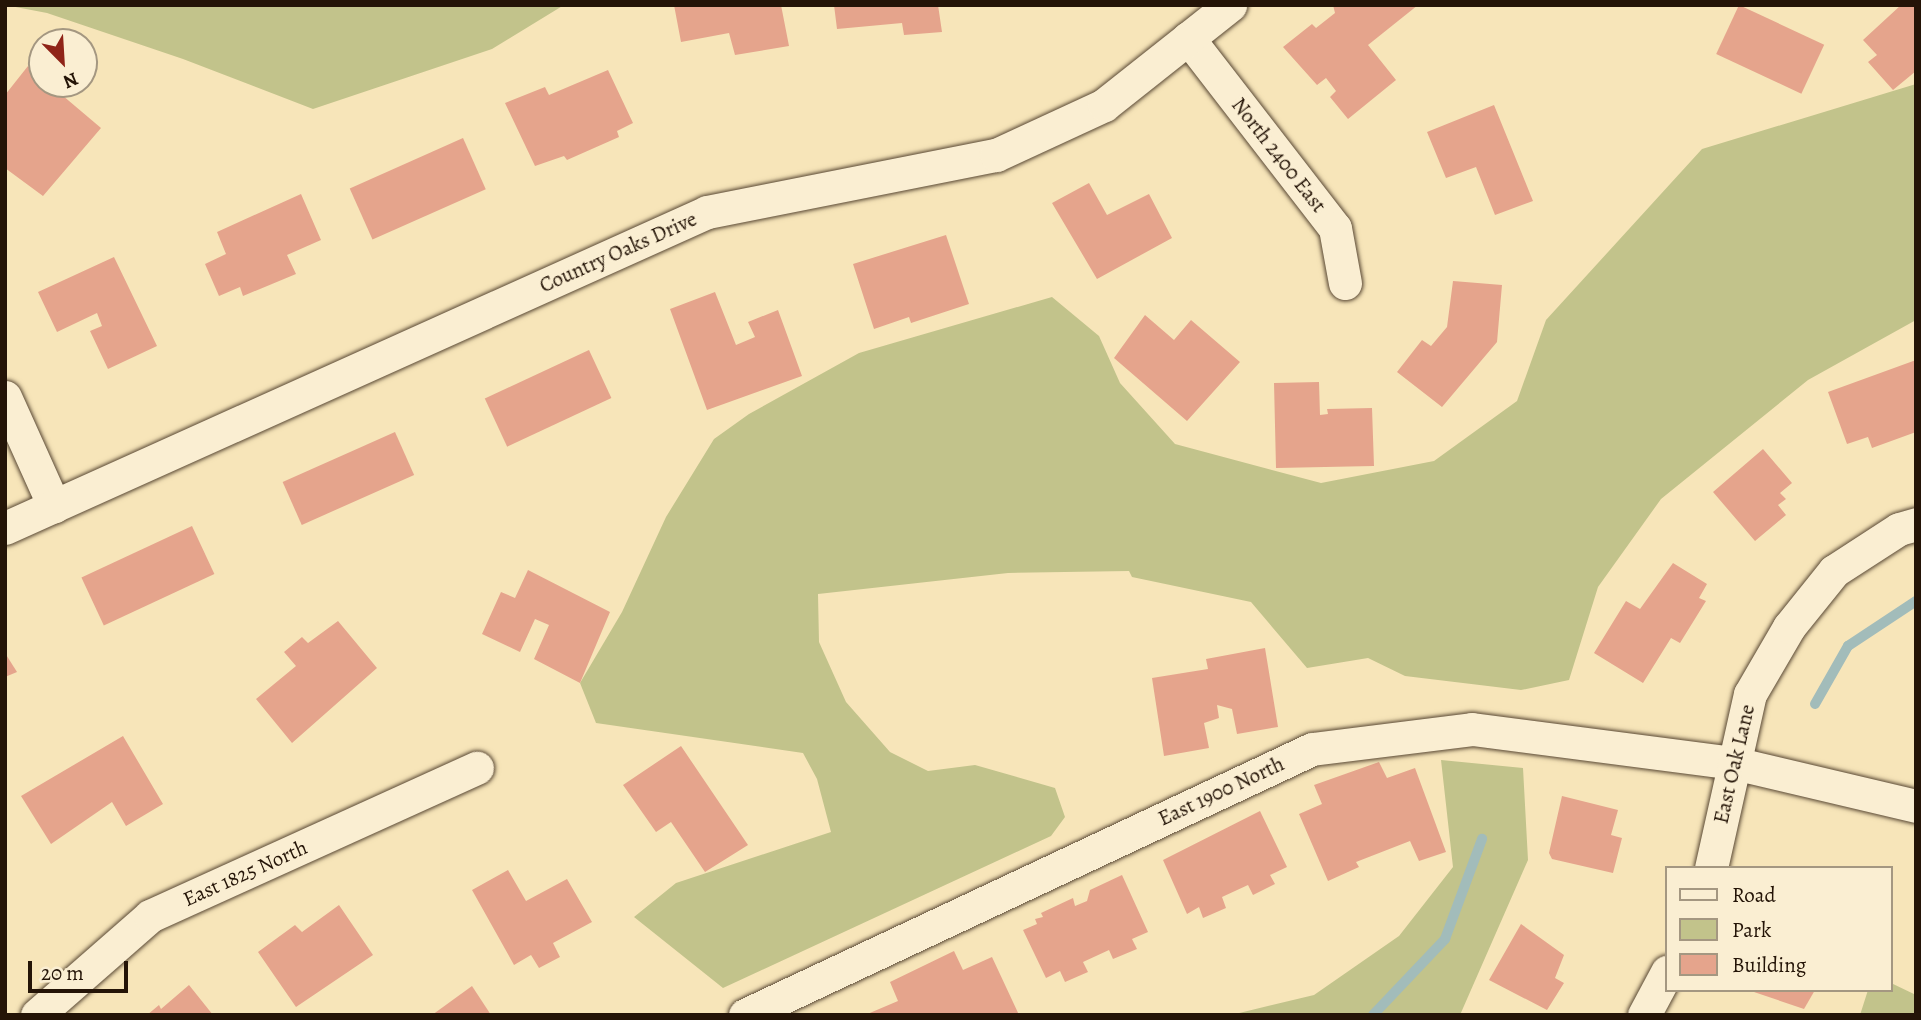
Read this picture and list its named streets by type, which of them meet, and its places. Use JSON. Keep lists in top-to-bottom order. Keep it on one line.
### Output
{"streets":{"street":["North 2400 East","Country Oaks Drive","East Oak Lane","East 1900 North","East 1825 North"]},"crossings":[["North 2400 East","Country Oaks Drive"],["East Oak Lane","East 1900 North"]],"legend":["Road","Park","Building"],"scale_bar":"20 m","north":"bottom right"}
